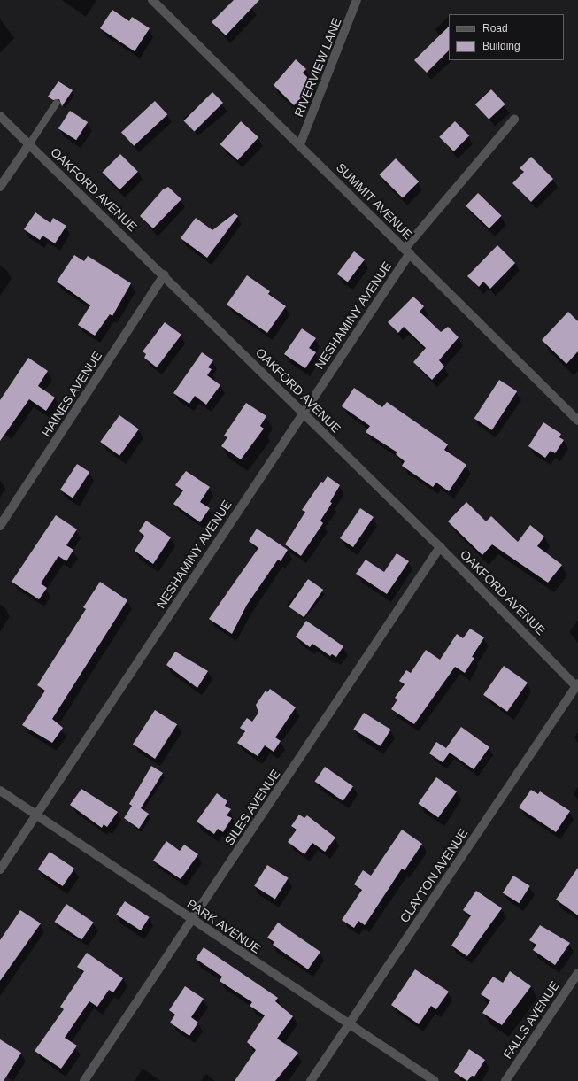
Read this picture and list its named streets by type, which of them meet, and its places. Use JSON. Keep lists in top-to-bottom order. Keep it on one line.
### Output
{"streets":{"street":["RIVERVIEW LANE","OAKFORD AVENUE","SUMMIT AVENUE","NESHAMINY AVENUE","HAINES AVENUE","SILES AVENUE","CLAYTON AVENUE","PARK AVENUE","FALLS AVENUE"]},"crossings":[["RIVERVIEW LANE","SUMMIT AVENUE"],["OAKFORD AVENUE","NESHAMINY AVENUE"],["OAKFORD AVENUE","HAINES AVENUE"],["OAKFORD AVENUE","SILES AVENUE"],["OAKFORD AVENUE","CLAYTON AVENUE"],["SUMMIT AVENUE","NESHAMINY AVENUE"],["NESHAMINY AVENUE","PARK AVENUE"],["SILES AVENUE","PARK AVENUE"],["CLAYTON AVENUE","PARK AVENUE"]],"legend":["Road","Building"]}
